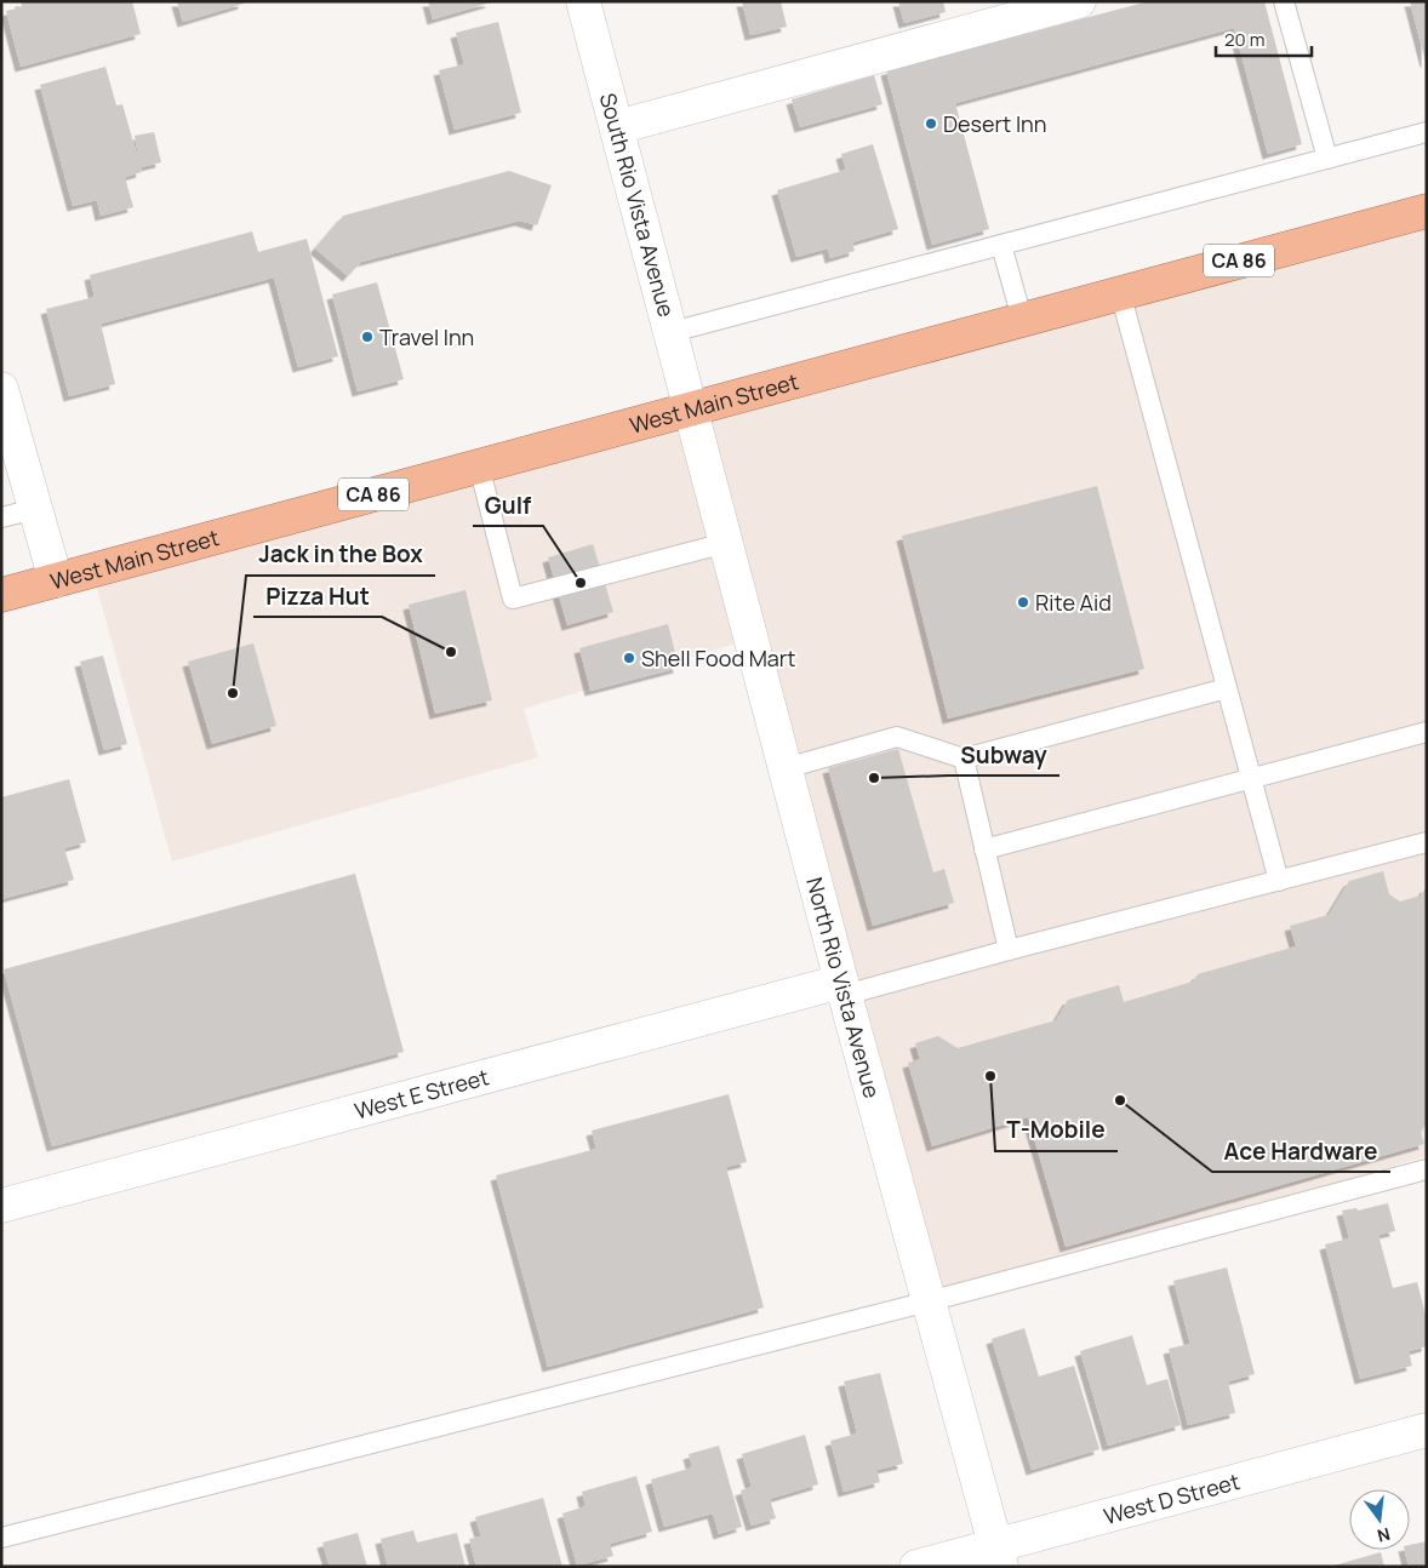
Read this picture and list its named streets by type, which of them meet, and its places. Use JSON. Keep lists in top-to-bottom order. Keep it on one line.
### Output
{"streets":{"highway":["CA 86","West Main Street"],"street":["South Rio Vista Avenue","North Rio Vista Avenue","West E Street","West D Street"]},"crossings":[["South Rio Vista Avenue","West Main Street"],["South Rio Vista Avenue","North Rio Vista Avenue"],["West Main Street","North Rio Vista Avenue"],["North Rio Vista Avenue","West E Street"],["North Rio Vista Avenue","West D Street"]],"places":["Desert Inn","Travel Inn","Gulf","Rite Aid","Pizza Hut","Shell Food Mart","Jack in the Box","Subway","T-Mobile","Ace Hardware"],"scale_bar":"20 m","north":"bottom"}
